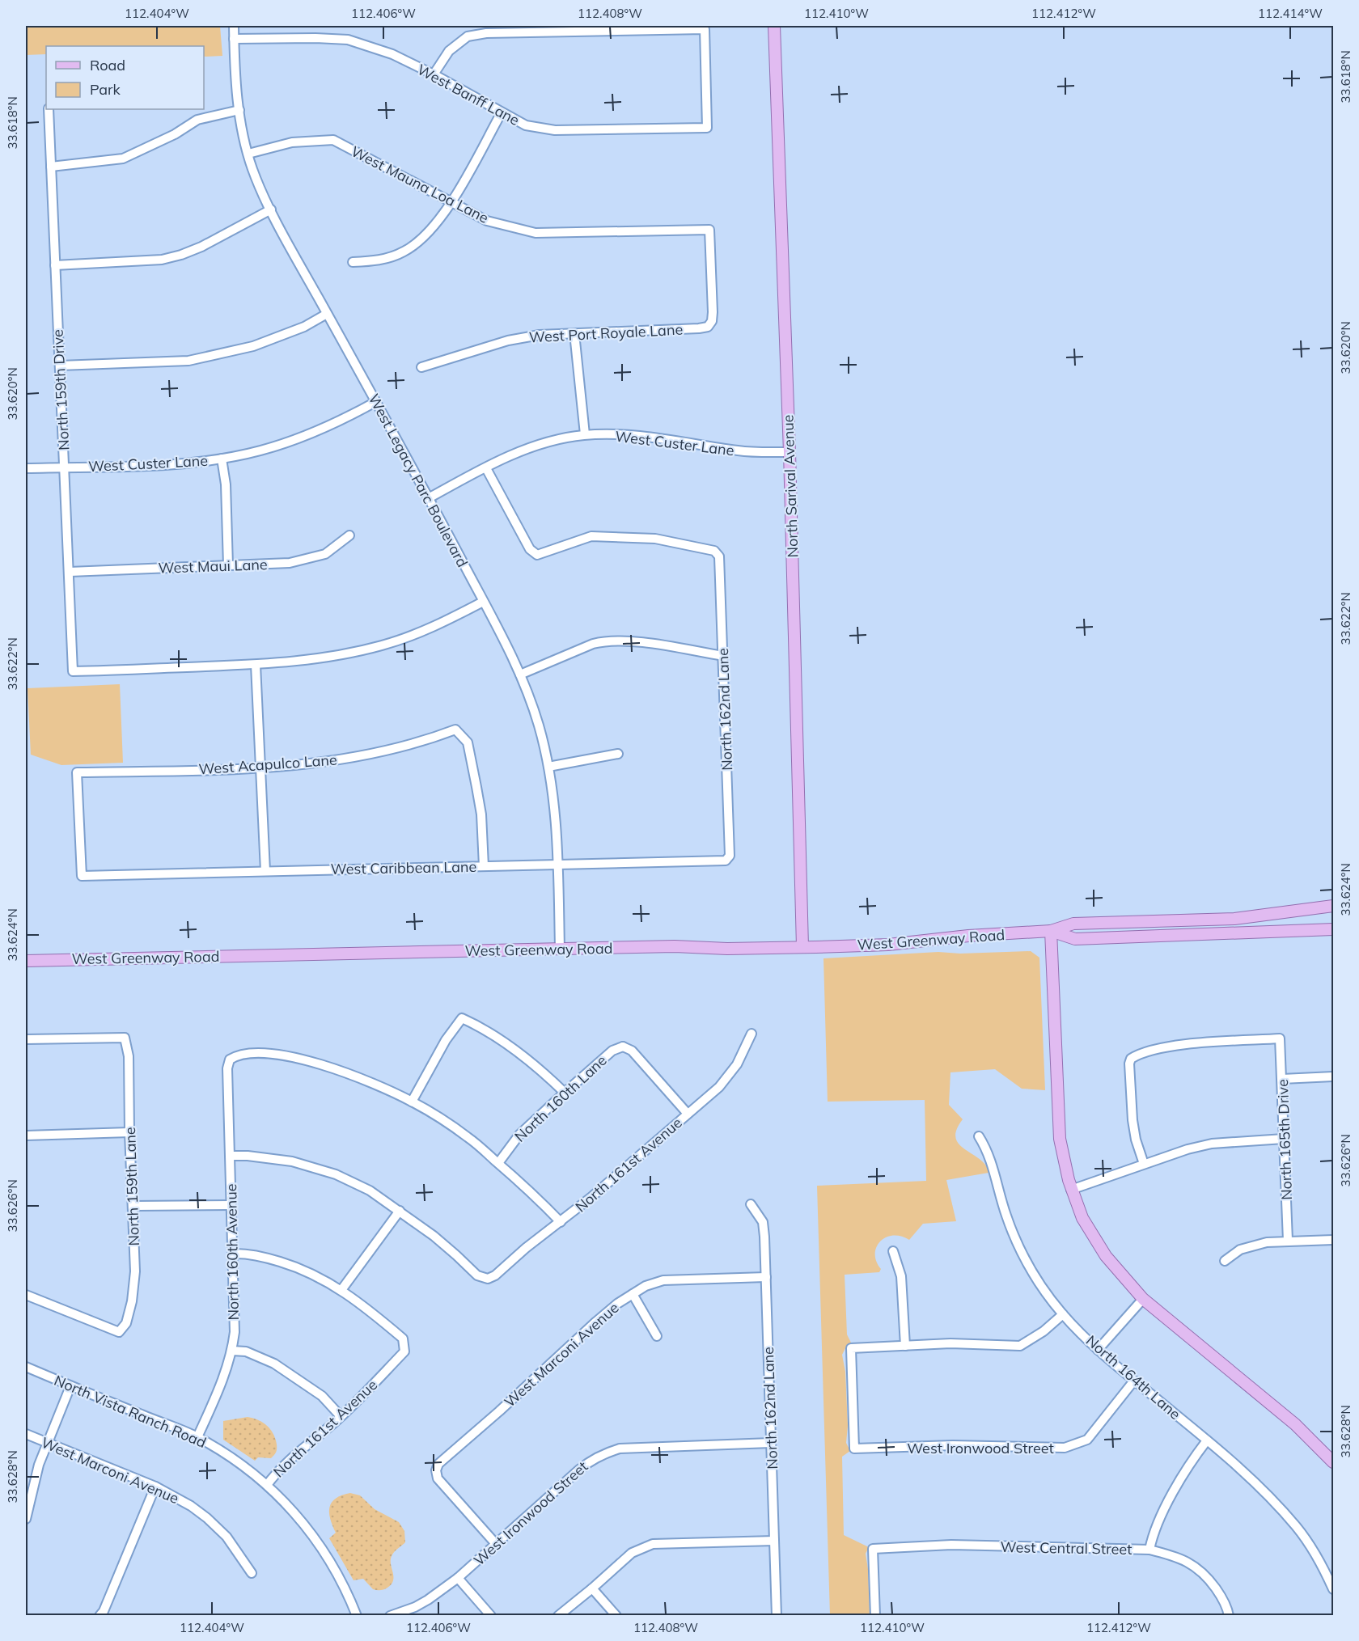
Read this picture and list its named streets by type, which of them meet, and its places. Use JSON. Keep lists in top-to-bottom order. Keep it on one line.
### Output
{"streets":{"main road":["North Sarival Avenue","West Greenway Road"],"street":["West Banff Lane","West Mauna Loa Lane","West Port Royale Lane","North 159th Drive","West Custer Lane","West Legacy Parc Boulevard","West Maui Lane","North 162nd Lane","West Acapulco Lane","West Caribbean Lane","North 160th Lane","North 165th Drive","North 161st Avenue","North 159th Lane","North 160th Avenue","West Marconi Avenue","North 164th Lane","North Vista Ranch Road","West Ironwood Street","West Central Street"]},"crossings":[["West Banff Lane","West Legacy Parc Boulevard"],["West Mauna Loa Lane","West Port Royale Lane"],["West Mauna Loa Lane","West Legacy Parc Boulevard"],["North 159th Drive","West Custer Lane"],["North 159th Drive","West Maui Lane"],["West Custer Lane","West Legacy Parc Boulevard"],["West Custer Lane","North Sarival Avenue"],["West Custer Lane","North 162nd Lane"],["West Legacy Parc Boulevard","West Caribbean Lane"],["West Legacy Parc Boulevard","West Greenway Road"],["North Sarival Avenue","West Greenway Road"],["North 162nd Lane","West Caribbean Lane"],["North 162nd Lane","West Marconi Avenue"],["North 162nd Lane","West Ironwood Street"],["West Acapulco Lane","West Caribbean Lane"],["North 160th Lane","North 161st Avenue"],["North 161st Avenue","North Vista Ranch Road"],["North 160th Avenue","North Vista Ranch Road"],["West Marconi Avenue","West Ironwood Street"],["North 164th Lane","West Ironwood Street"]],"legend":["Road","Park"],"coordinates":["112.404°W","112.406°W","112.408°W","112.410°W","112.412°W","112.414°W","33.618°N","33.620°N","33.622°N","33.624°N","33.626°N","33.628°N"]}
